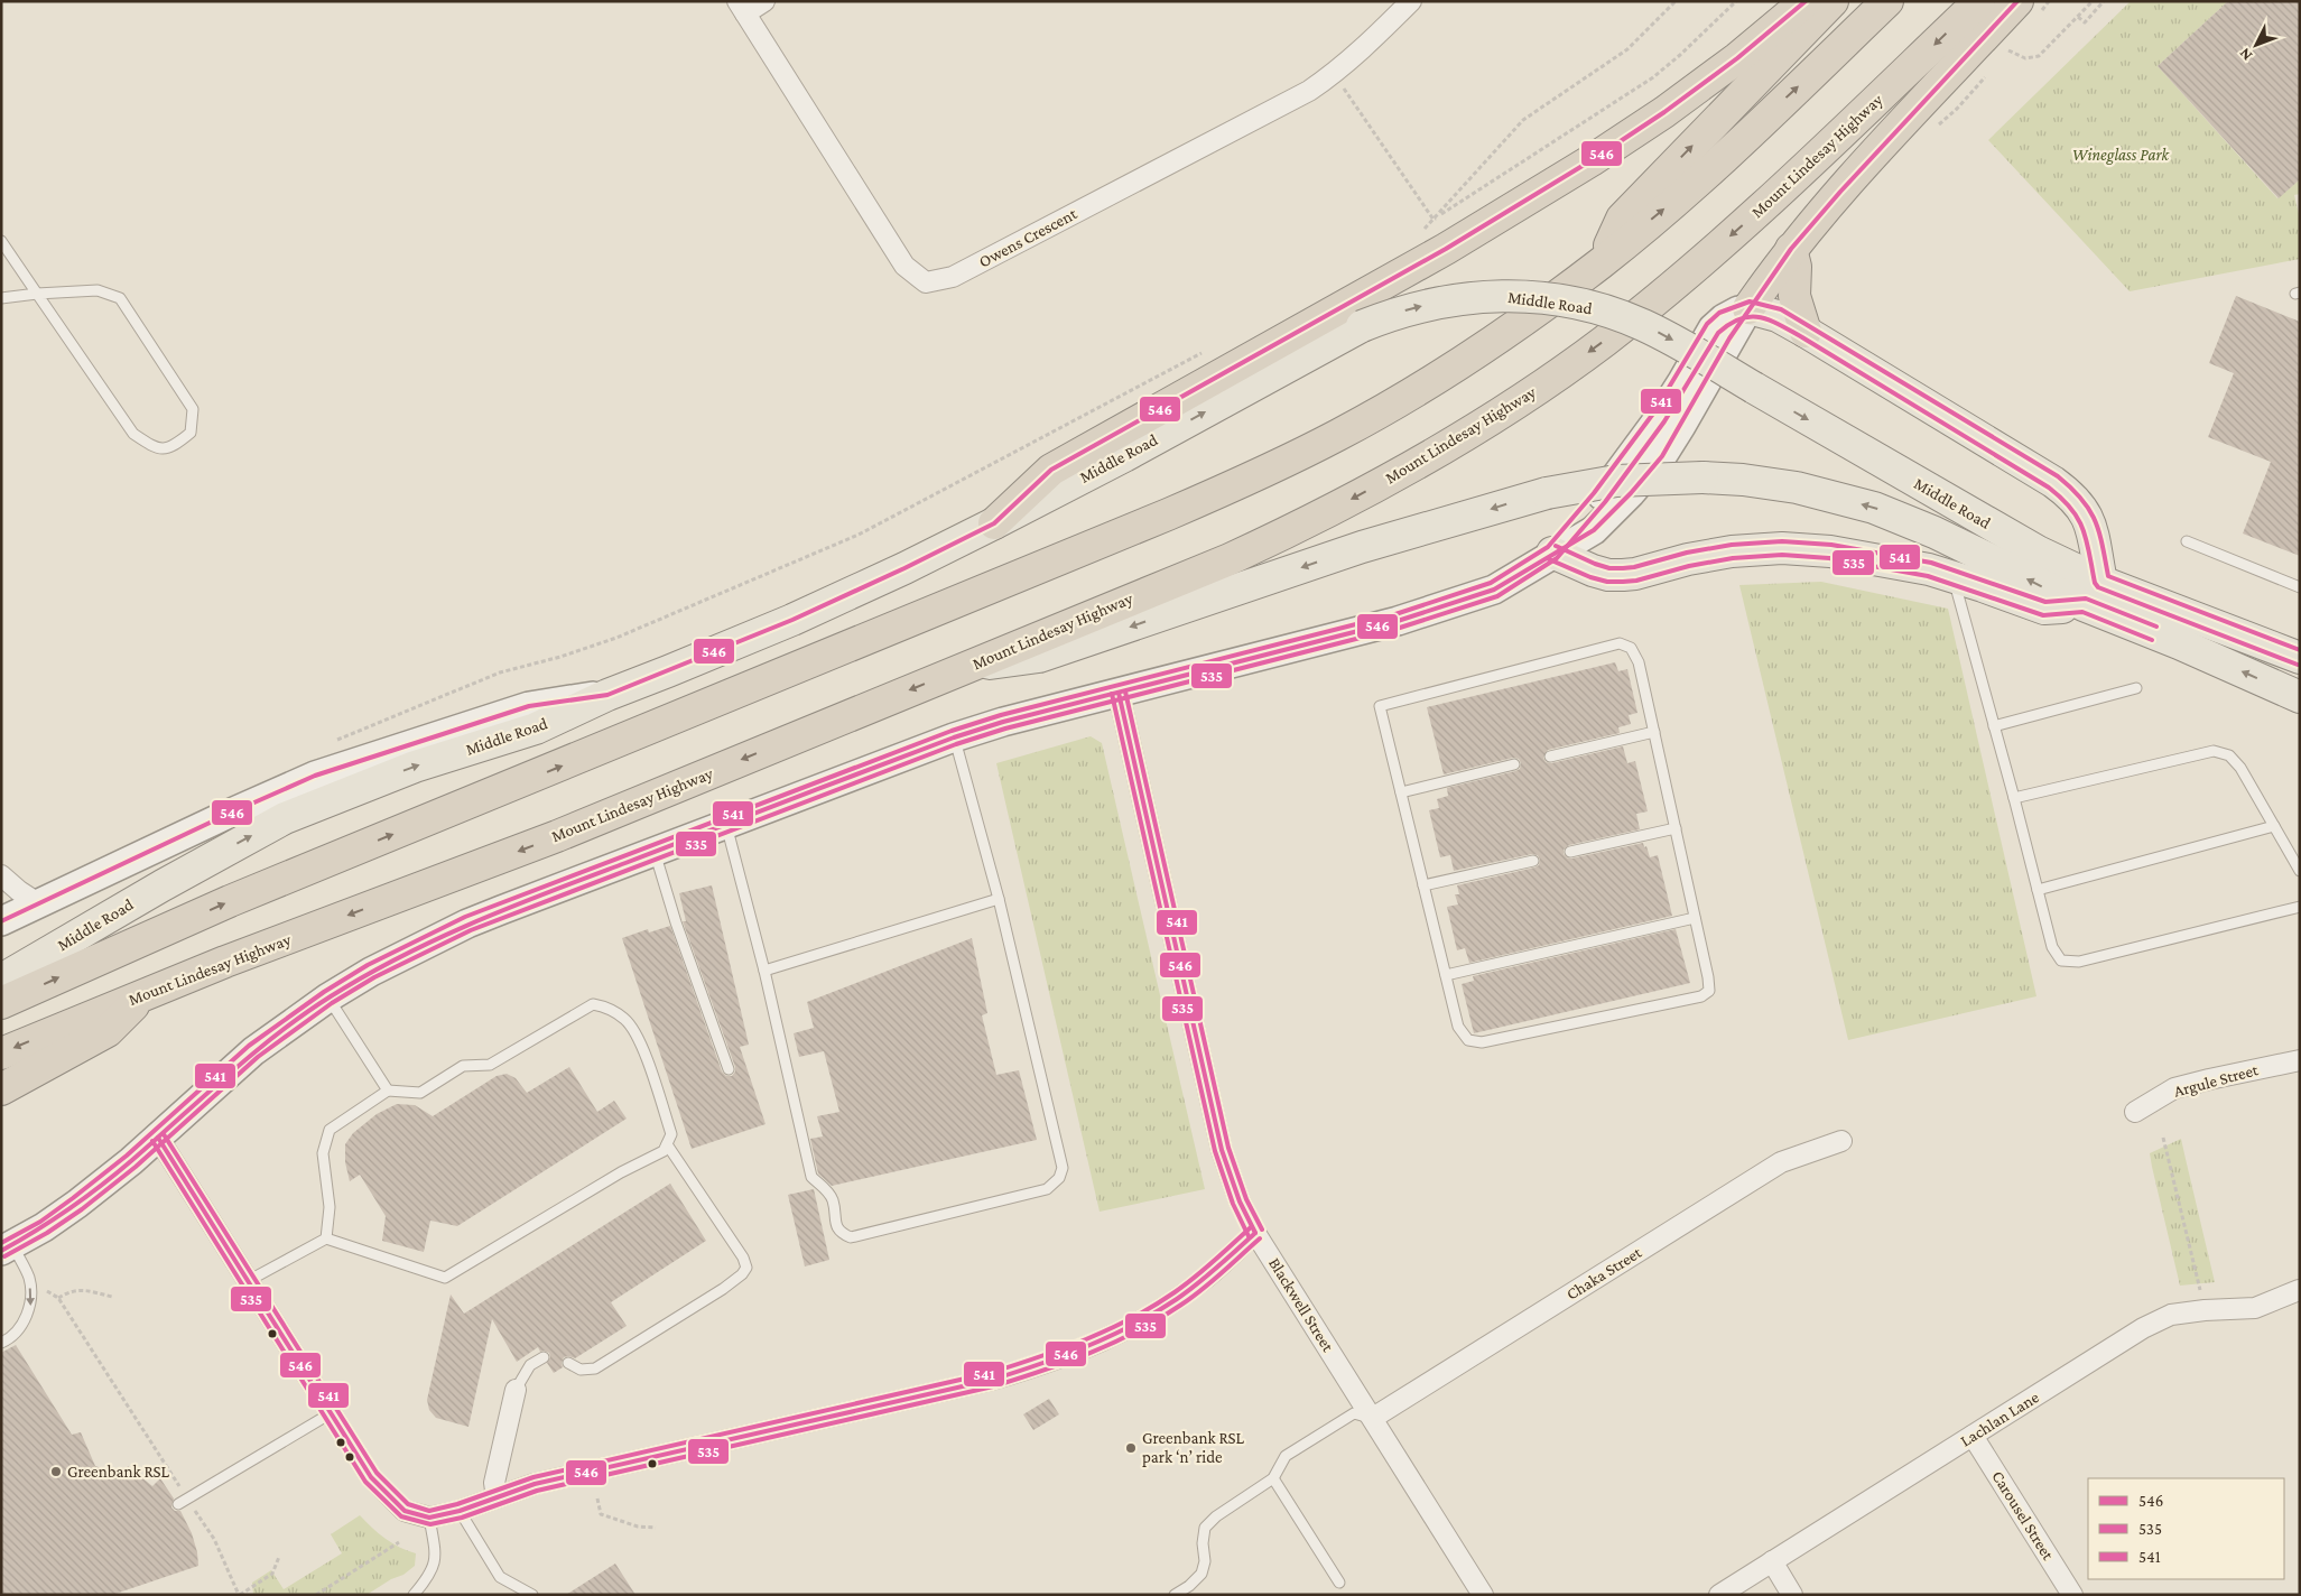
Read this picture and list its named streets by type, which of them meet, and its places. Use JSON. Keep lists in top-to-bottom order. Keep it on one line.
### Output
{"streets":{"highway":["Mount Lindesay Highway"],"main road":["Middle Road"],"street":["Owens Crescent","Argule Street","Chaka Street","Blackwell Street","Lachlan Lane","Carousel Street"]},"crossings":[["Mount Lindesay Highway","Middle Road"],["Chaka Street","Blackwell Street"],["Lachlan Lane","Carousel Street"]],"parks":["Wineglass Park"],"places":["Greenbank RSL park ‘n’ ride","Greenbank RSL"],"lines":["transit line 546","transit line 541","transit line 535"],"legend":["546","535","541"],"north":"bottom left"}
